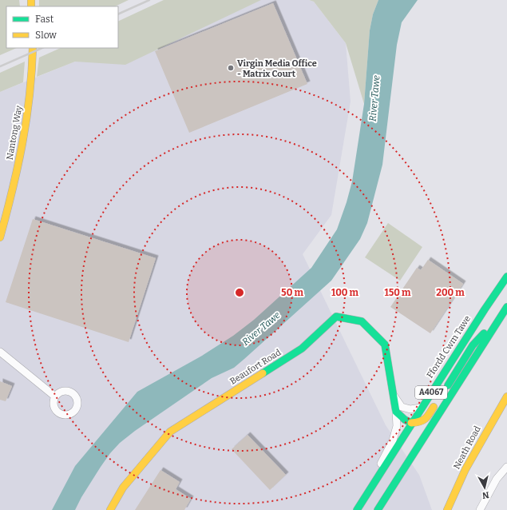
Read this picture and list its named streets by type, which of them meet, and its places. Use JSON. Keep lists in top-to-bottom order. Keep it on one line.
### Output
{"streets":{"main road":["Nantong Way","Ffordd Cwm Tawe","Beaufort Road","A4067","Neath Road"]},"crossings":[["Ffordd Cwm Tawe","Beaufort Road"]],"water":["River Tawe"],"places":["Virgin Media Office - Matrix Court"],"legend":["Fast","Slow"],"north":"bottom","rings":["50 m","100 m","150 m","200 m"]}
